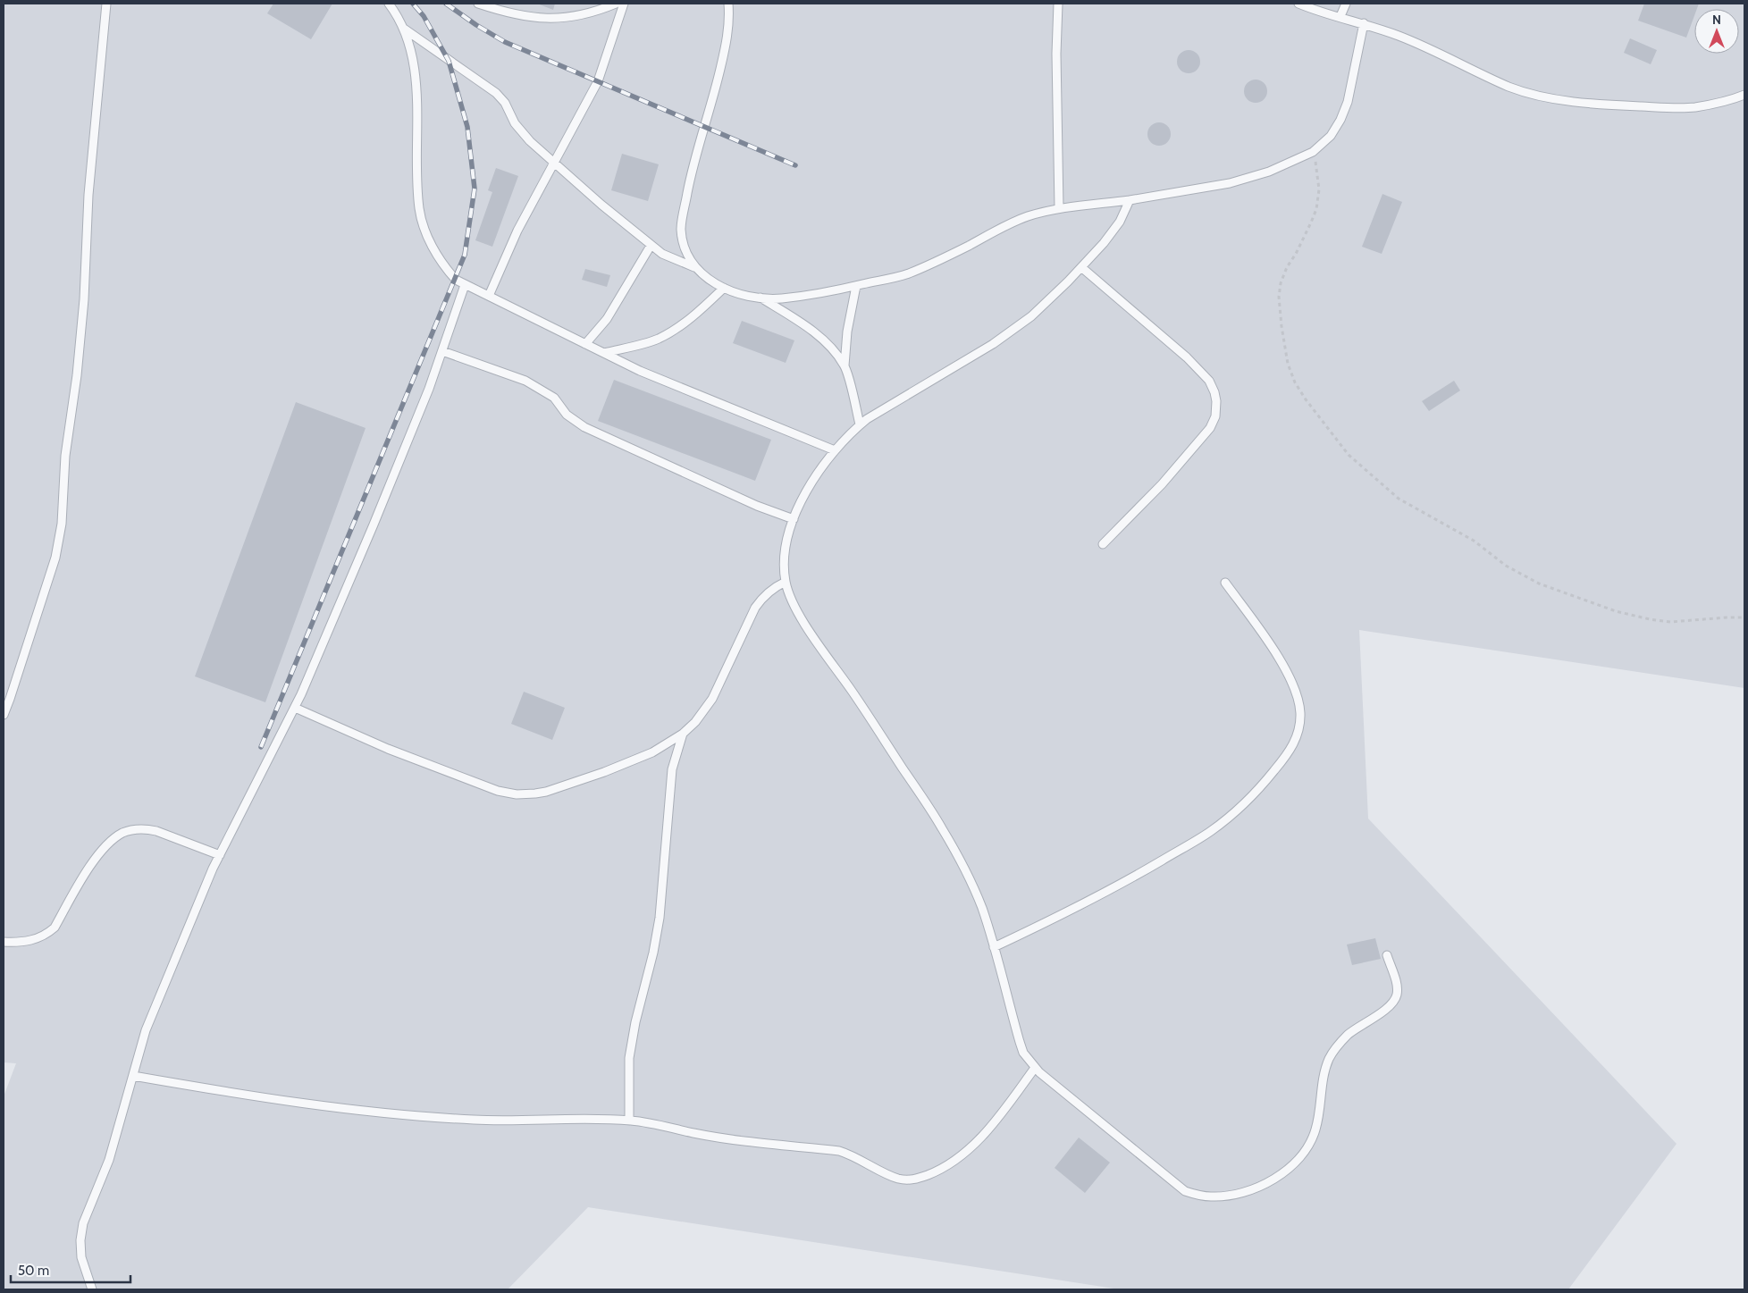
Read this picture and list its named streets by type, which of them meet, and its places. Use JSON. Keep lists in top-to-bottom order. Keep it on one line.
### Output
{"scale_bar":"50 m","north":"top"}
